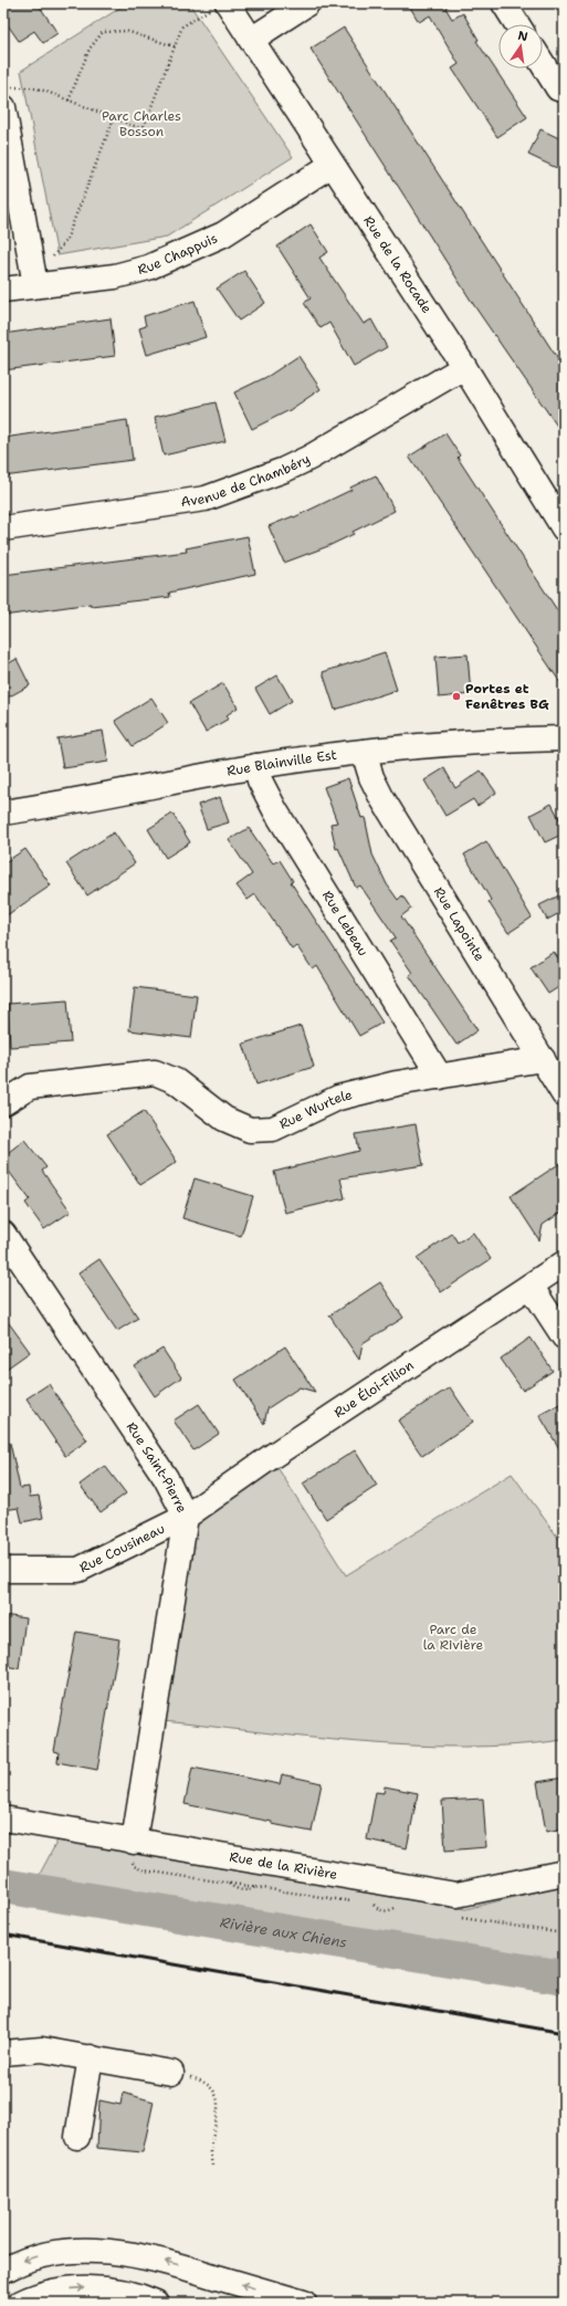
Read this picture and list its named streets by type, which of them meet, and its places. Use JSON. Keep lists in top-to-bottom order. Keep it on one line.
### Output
{"streets":{"main road":["Rue Chappuis","Rue de la Rocade","Avenue de Chambéry","Rue Blainville Est","Rue Lebeau","Rue Lapointe","Rue Wurtele","Rue Éloi-Filion","Rue Saint-Pierre","Rue Cousineau","Rue de la Rivière"]},"crossings":[["Rue Chappuis","Rue de la Rocade"],["Rue de la Rocade","Avenue de Chambéry"],["Rue Blainville Est","Rue Lebeau"],["Rue Blainville Est","Rue Lapointe"],["Rue Lebeau","Rue Wurtele"],["Rue Lapointe","Rue Wurtele"],["Rue Éloi-Filion","Rue Saint-Pierre"],["Rue Éloi-Filion","Rue Cousineau"],["Rue Saint-Pierre","Rue Cousineau"],["Rue Saint-Pierre","Rue de la Rivière"]],"water":["Rivière aux Chiens"],"parks":["Parc Charles Bosson","Parc de la Rivière"],"places":["Portes et Fenêtres BG"],"north":"top"}
